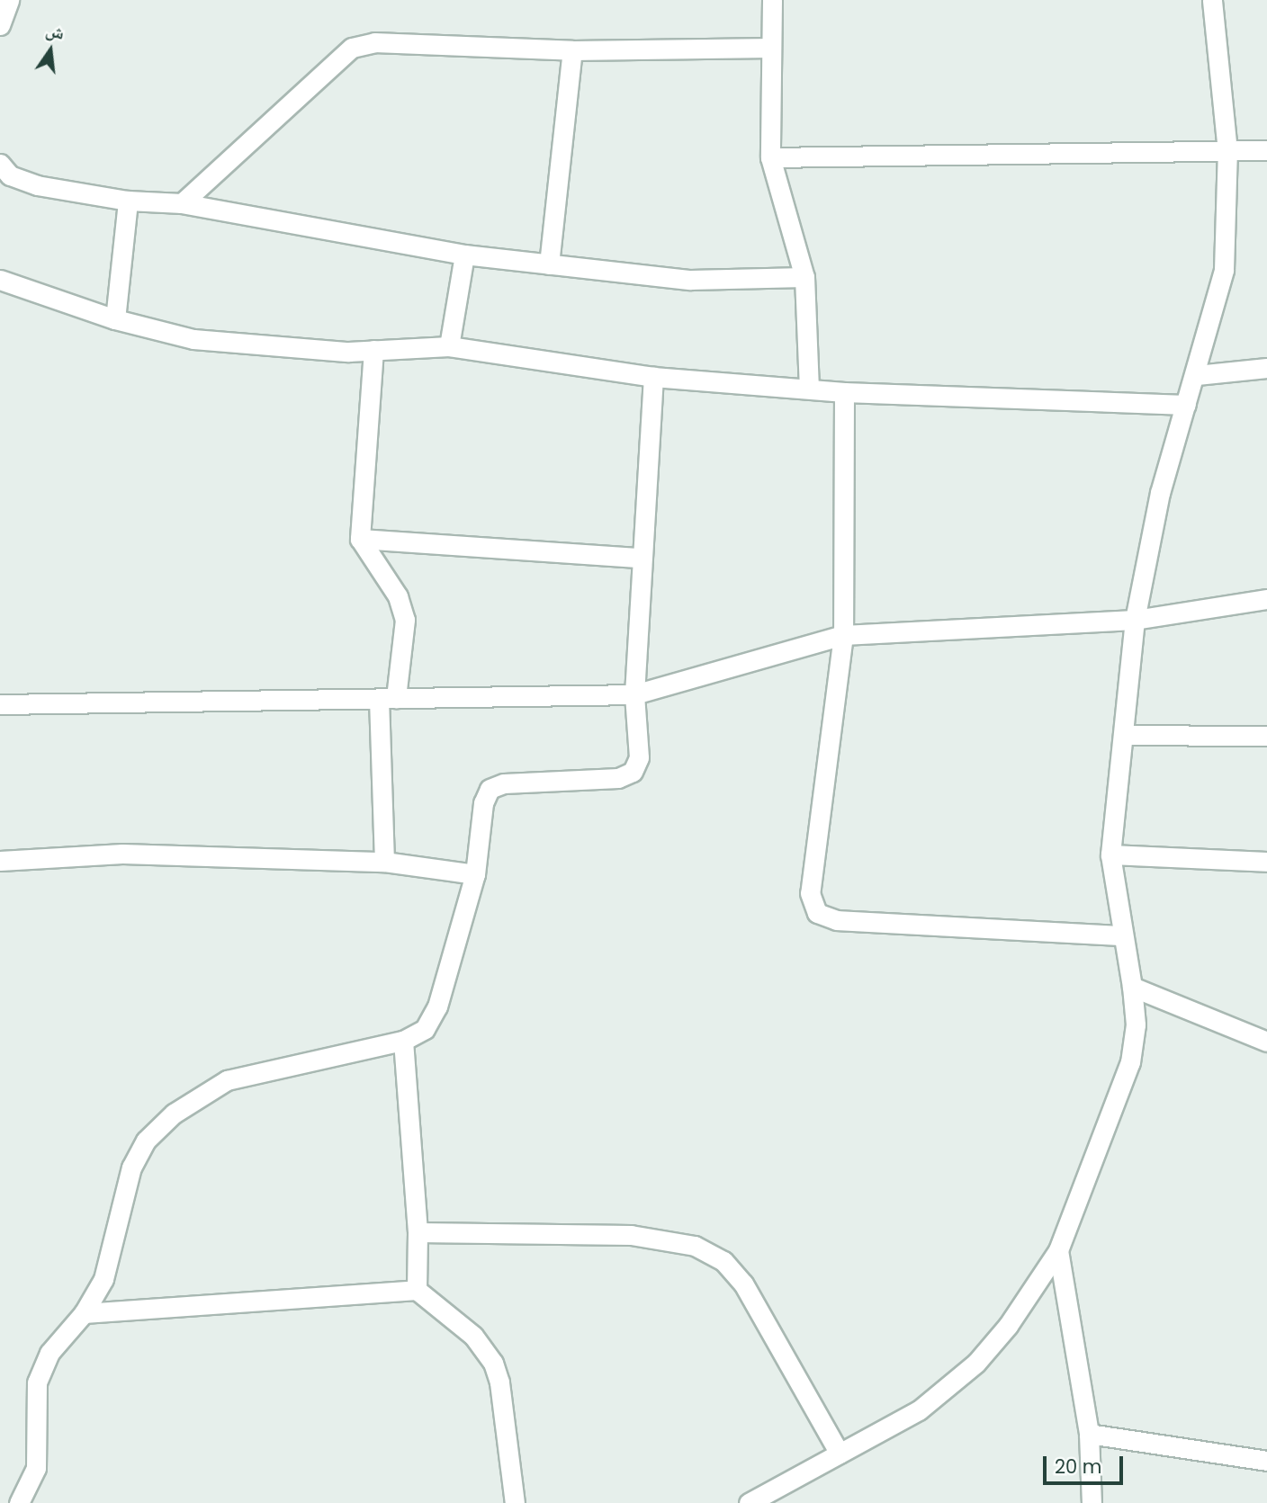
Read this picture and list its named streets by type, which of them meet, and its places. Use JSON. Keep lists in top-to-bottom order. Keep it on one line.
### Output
{"scale_bar":"20 m","north":"top"}
